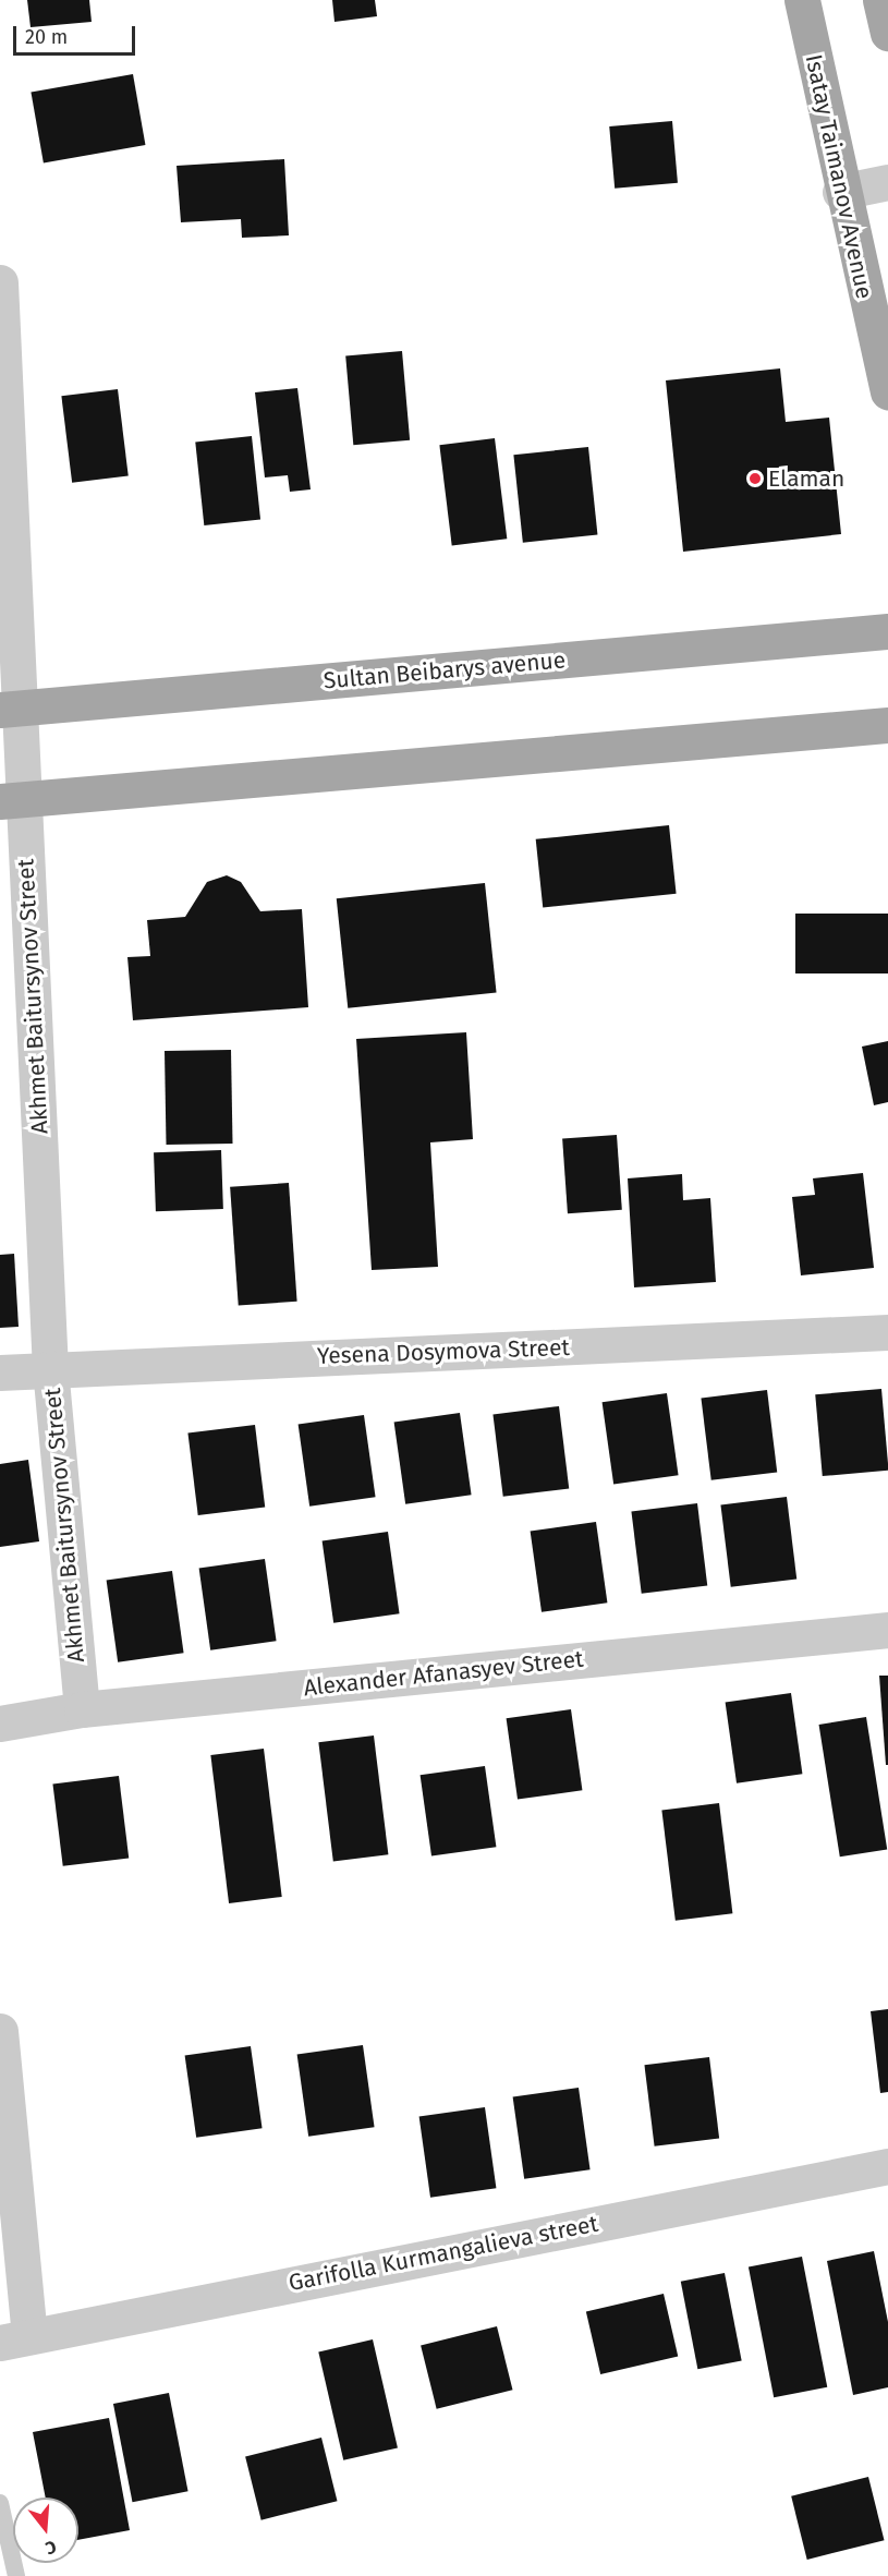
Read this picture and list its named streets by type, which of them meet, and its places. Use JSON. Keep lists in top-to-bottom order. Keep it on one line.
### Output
{"streets":{"main road":["Isatay Taimanov Avenue","Sultan Beibarys avenue"],"street":["Akhmet Baitursynov Street","Yesena Dosymova Street","Alexander Afanasyev Street","Garifolla Kurmangalieva street"]},"crossings":[["Sultan Beibarys avenue","Akhmet Baitursynov Street"],["Akhmet Baitursynov Street","Yesena Dosymova Street"],["Akhmet Baitursynov Street","Alexander Afanasyev Street"]],"places":["Elaman"],"scale_bar":"20 m","north":"bottom"}
